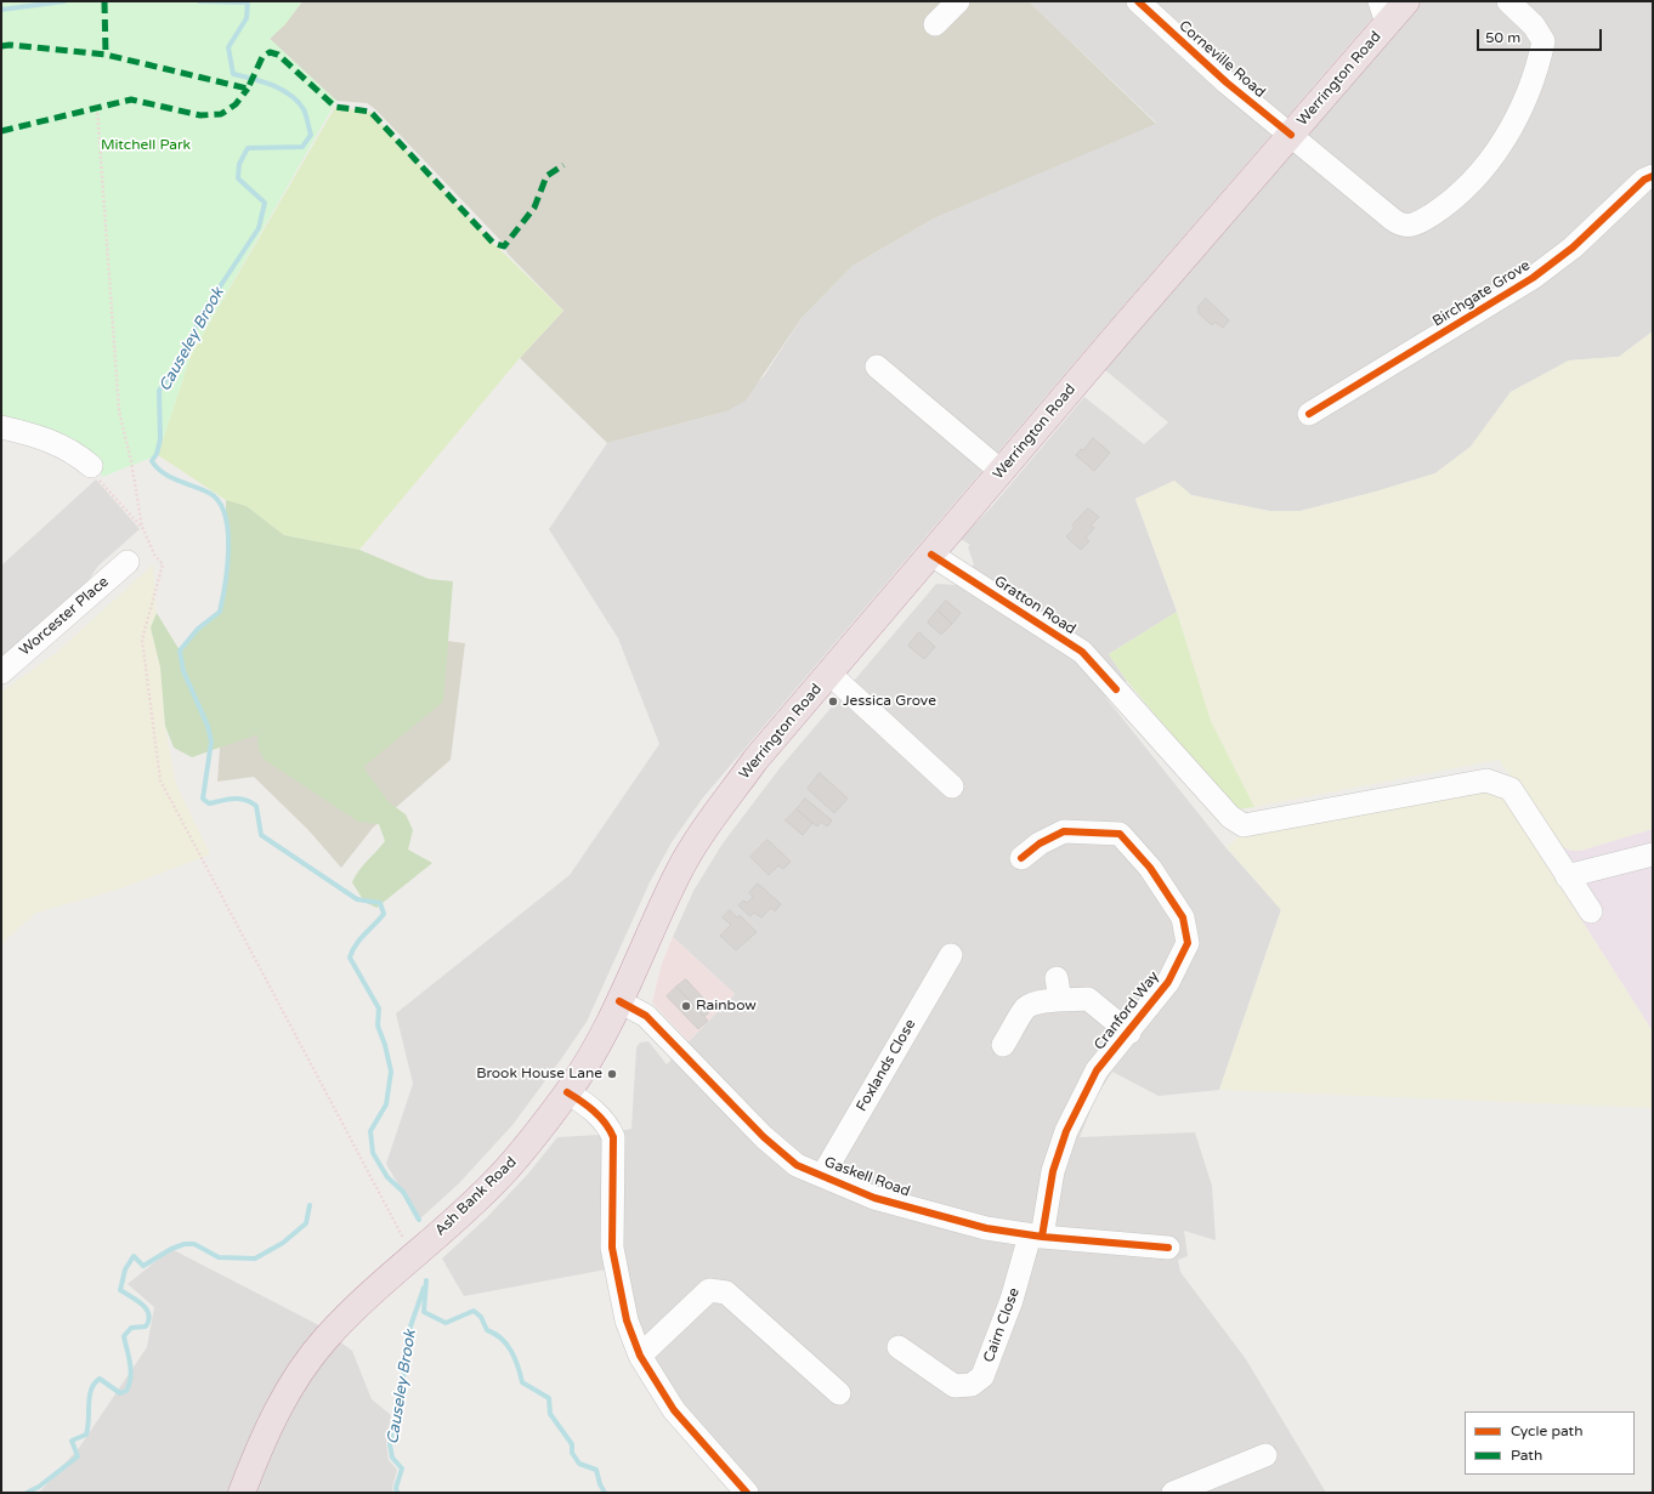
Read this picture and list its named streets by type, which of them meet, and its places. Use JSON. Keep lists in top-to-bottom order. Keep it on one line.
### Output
{"streets":{"highway":["Werrington Road","Ash Bank Road"],"street":["Corneville Road","Birchgate Grove","Gratton Road","Worcester Place","Cranford Way","Foxlands Close","Gaskell Road","Cairn Close"]},"crossings":[["Corneville Road","Werrington Road"],["Werrington Road","Gratton Road"],["Werrington Road","Ash Bank Road"],["Cranford Way","Gaskell Road"],["Cranford Way","Cairn Close"],["Foxlands Close","Gaskell Road"],["Gaskell Road","Ash Bank Road"],["Gaskell Road","Cairn Close"]],"water":["Causeley Brook"],"parks":["Mitchell Park"],"places":["Jessica Grove","Rainbow","Brook House Lane"],"legend":["Cycle path","Path"],"scale_bar":"50 m"}
